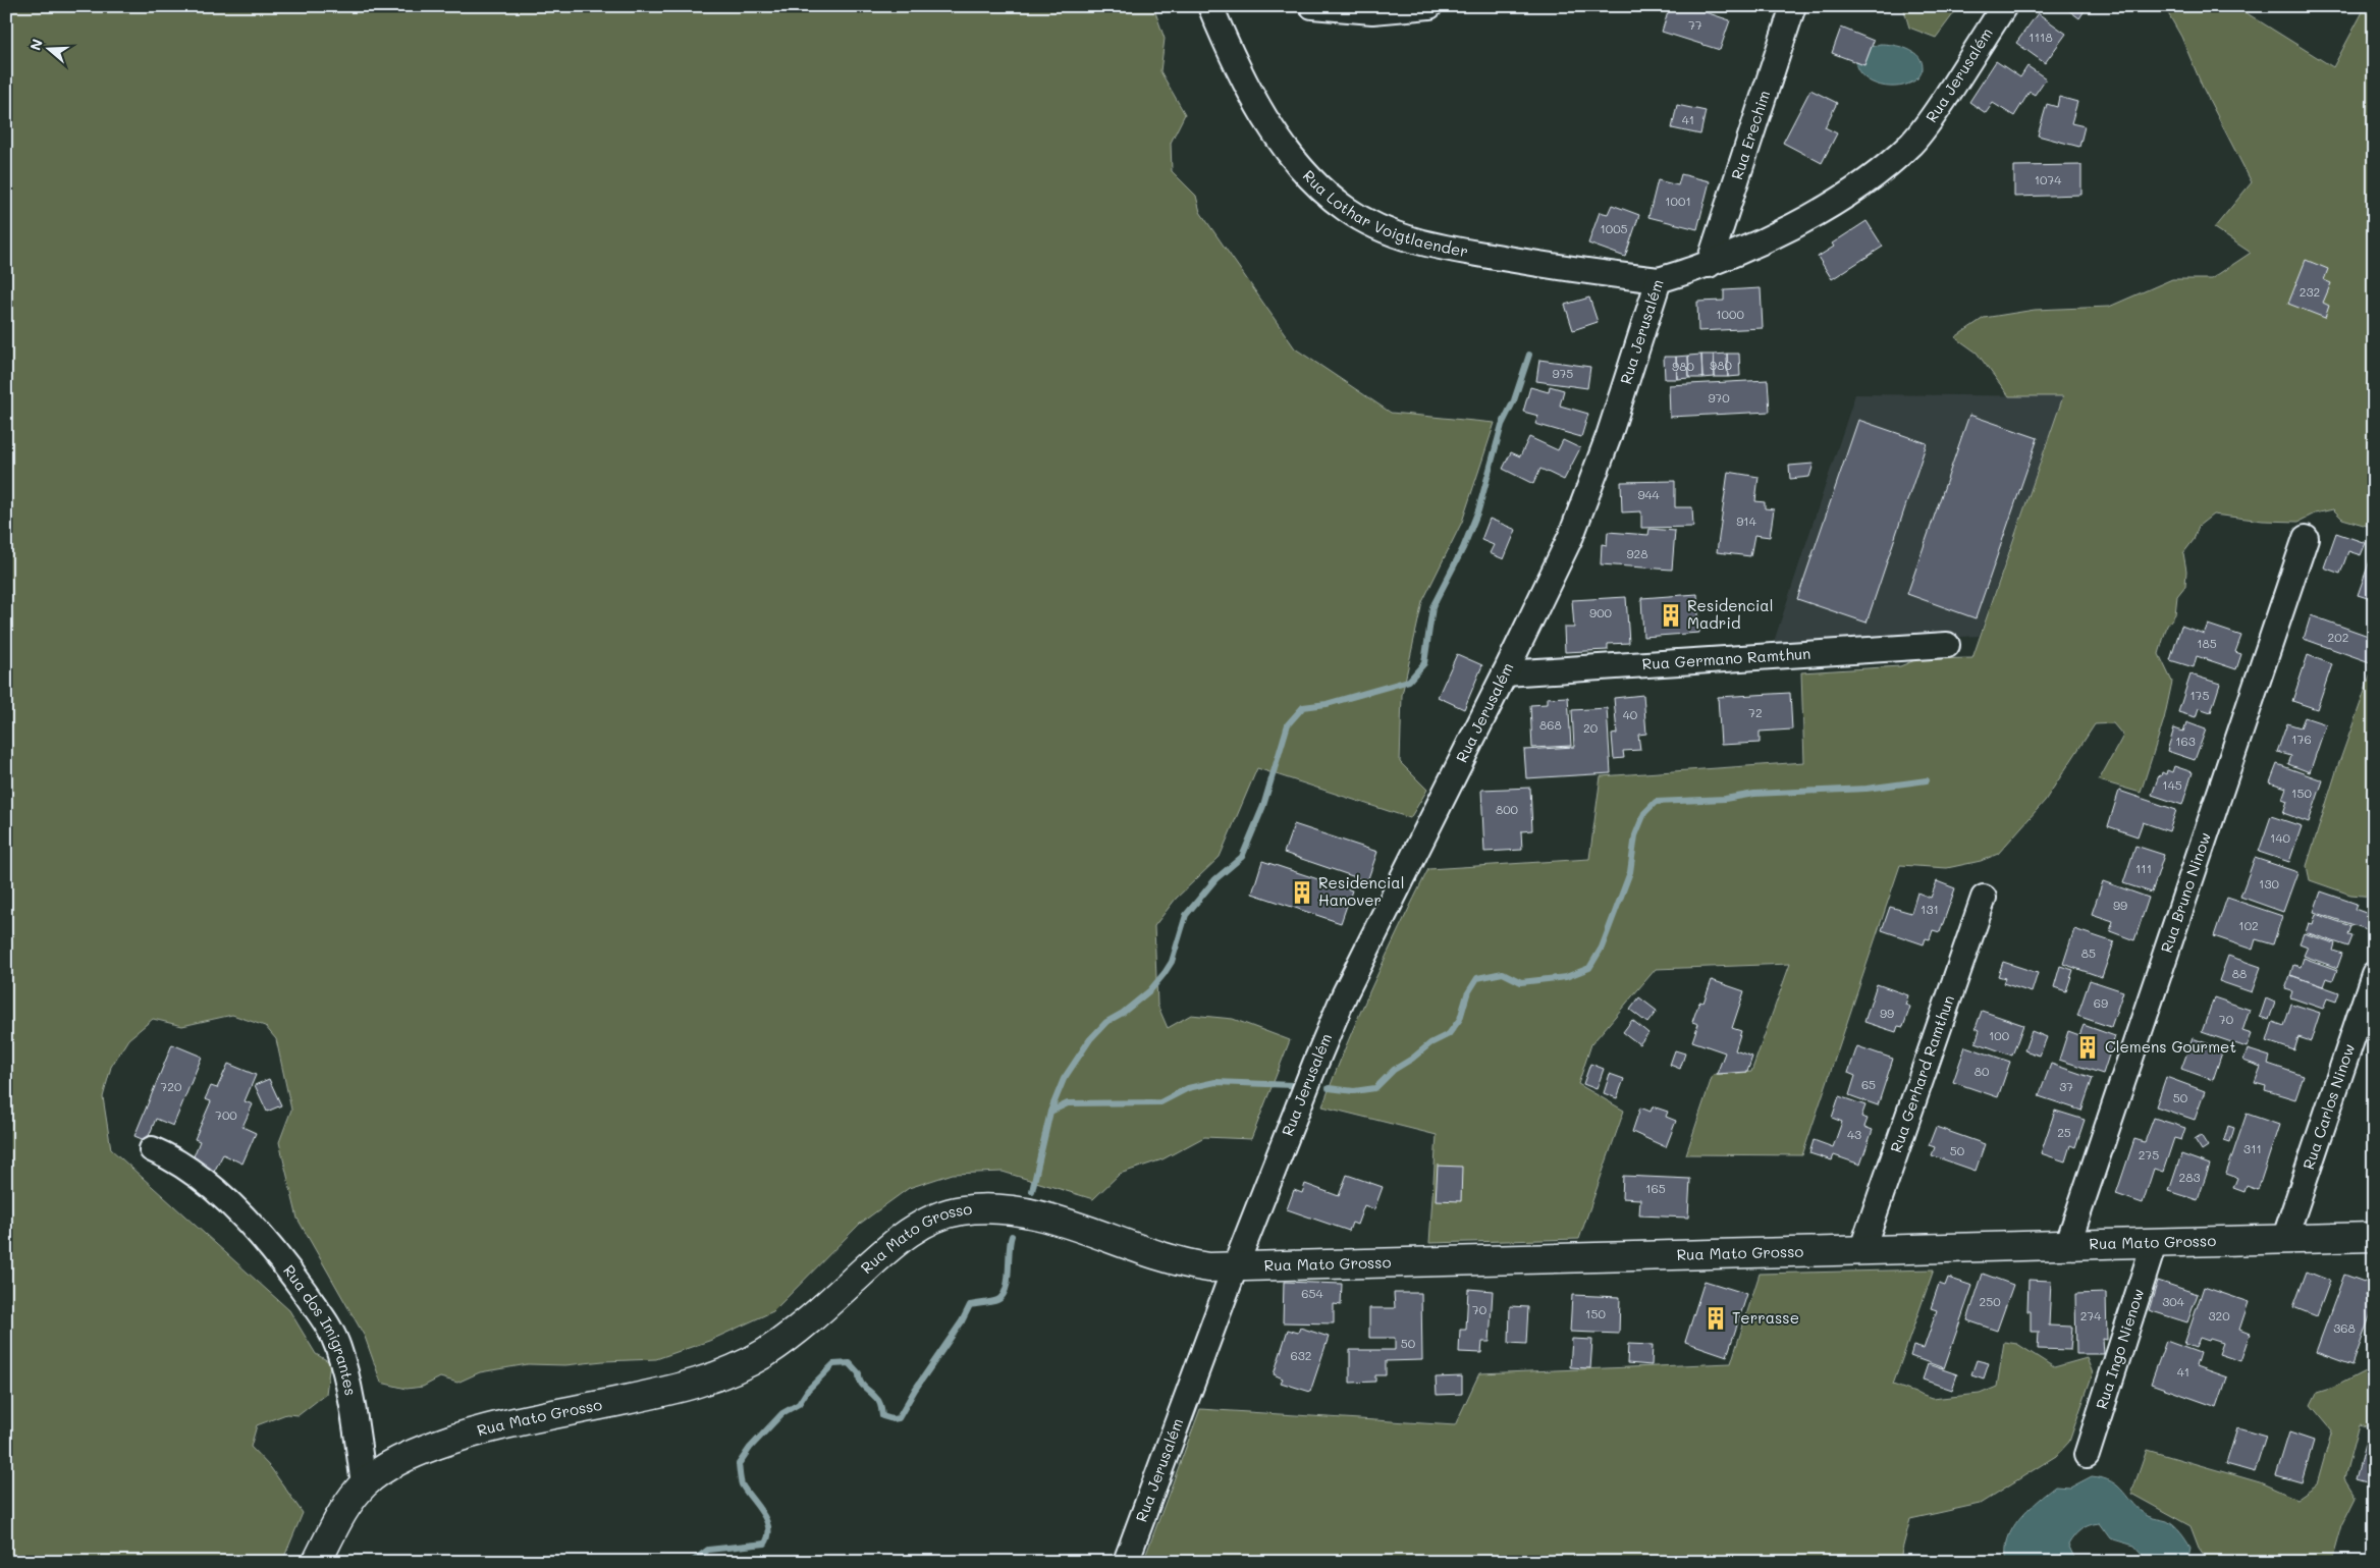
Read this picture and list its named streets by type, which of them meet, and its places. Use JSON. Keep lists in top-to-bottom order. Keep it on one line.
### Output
{"streets":{"street":["Rua Jerusalém","Rua Erechim","Rua Lothar Voigtlaender","Rua Germano Ramthun","Rua Bruno Ninow","Rua Gerhard Ramthun","Rua Carlos Ninow","Rua Mato Grosso","Rua dos Imigrantes","Rua Ingo Nienow"]},"crossings":[["Rua Jerusalém","Rua Erechim"],["Rua Jerusalém","Rua Lothar Voigtlaender"],["Rua Jerusalém","Rua Germano Ramthun"],["Rua Jerusalém","Rua Mato Grosso"],["Rua Bruno Ninow","Rua Mato Grosso"],["Rua Gerhard Ramthun","Rua Mato Grosso"],["Rua Carlos Ninow","Rua Mato Grosso"],["Rua Mato Grosso","Rua dos Imigrantes"],["Rua Mato Grosso","Rua Ingo Nienow"]],"places":{"building":["Residencial Madrid","Residencial Hanover","Clemens Gourmet","Terrasse"]},"house_numbers":["77","1118","41","1074","1001","1005","232","1000","980","980","975","970","944","914","928","900","202","185","175","72","40","868","20","176","163","145","150","800","140","111","130","99","131","102","85","88","69","99","70","100","80","65","720","37","50","700","25","43","311","50","275","283","165","654","250","304","70","150","274","320","368","50","632","41"],"north":"left"}
